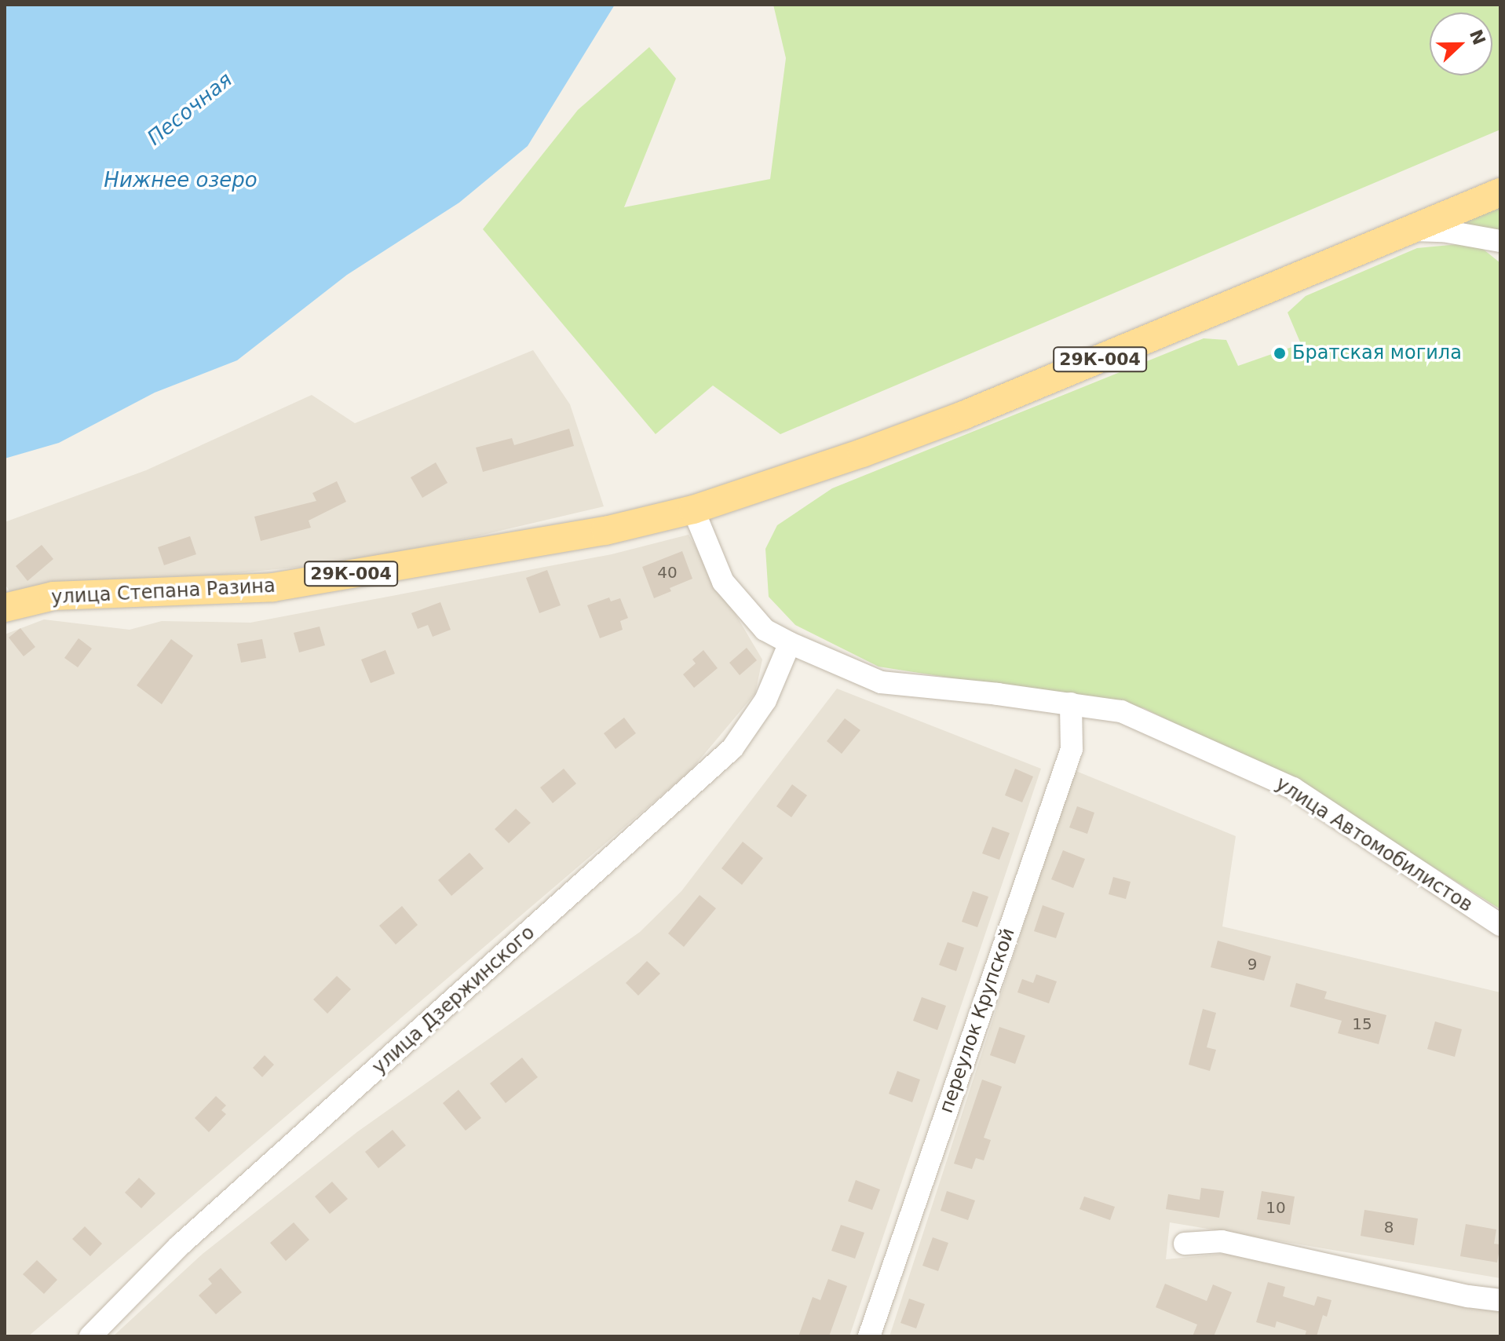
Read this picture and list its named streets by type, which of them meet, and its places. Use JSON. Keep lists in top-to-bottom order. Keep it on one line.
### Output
{"streets":{"main road":["29К-004","улица Степана Разина"],"street":["улица Автомобилистов","улица Дзержинского","переулок Крупской"]},"crossings":[["29К-004","улица Степана Разина"],["29К-004","улица Автомобилистов"],["улица Степана Разина","улица Автомобилистов"],["улица Автомобилистов","улица Дзержинского"],["улица Автомобилистов","переулок Крупской"]],"water":["Песочная","Нижнее озеро"],"places":["Братская могила"],"house_numbers":["40","9","15","10","8"],"north":"right"}
